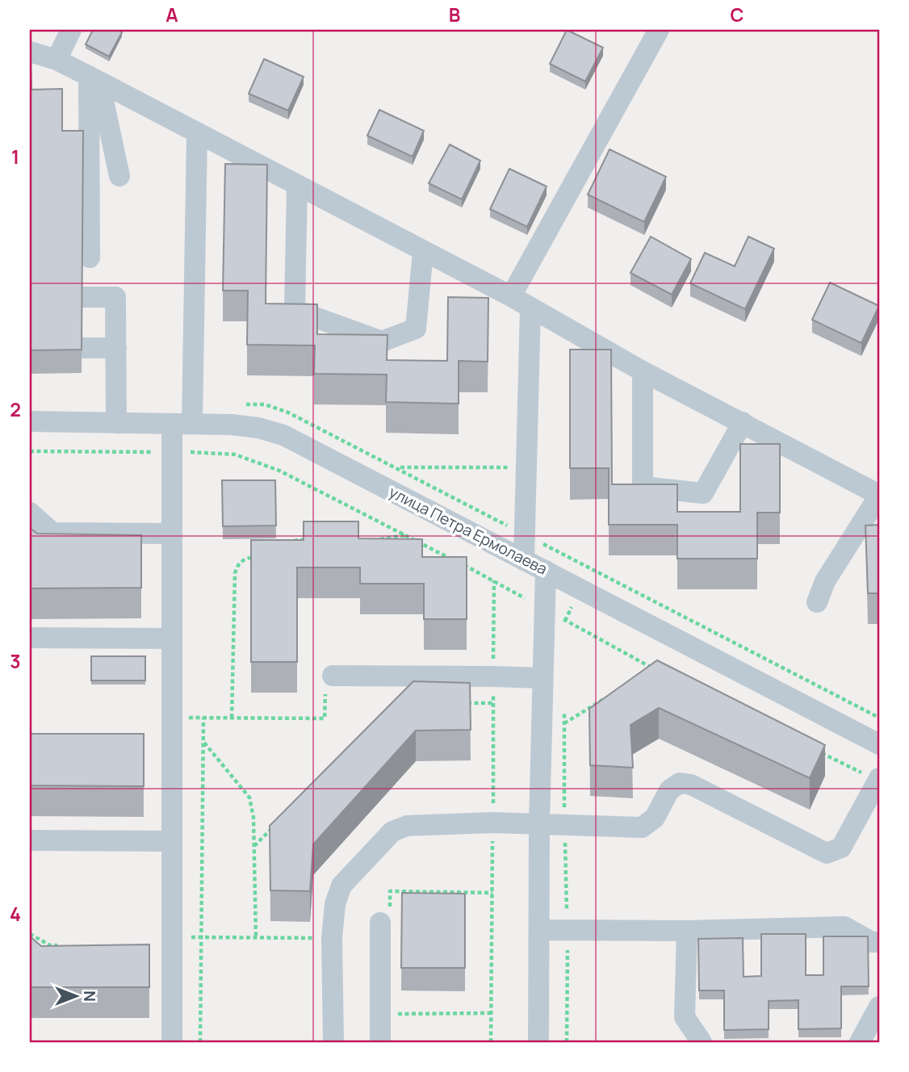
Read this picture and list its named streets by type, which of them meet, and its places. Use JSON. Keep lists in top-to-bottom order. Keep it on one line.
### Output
{"streets":{"street":["улица Петра Ермолаева"]},"north":"right","grid":{"columns":["A","B","C"],"rows":["1","2","3","4"]}}
